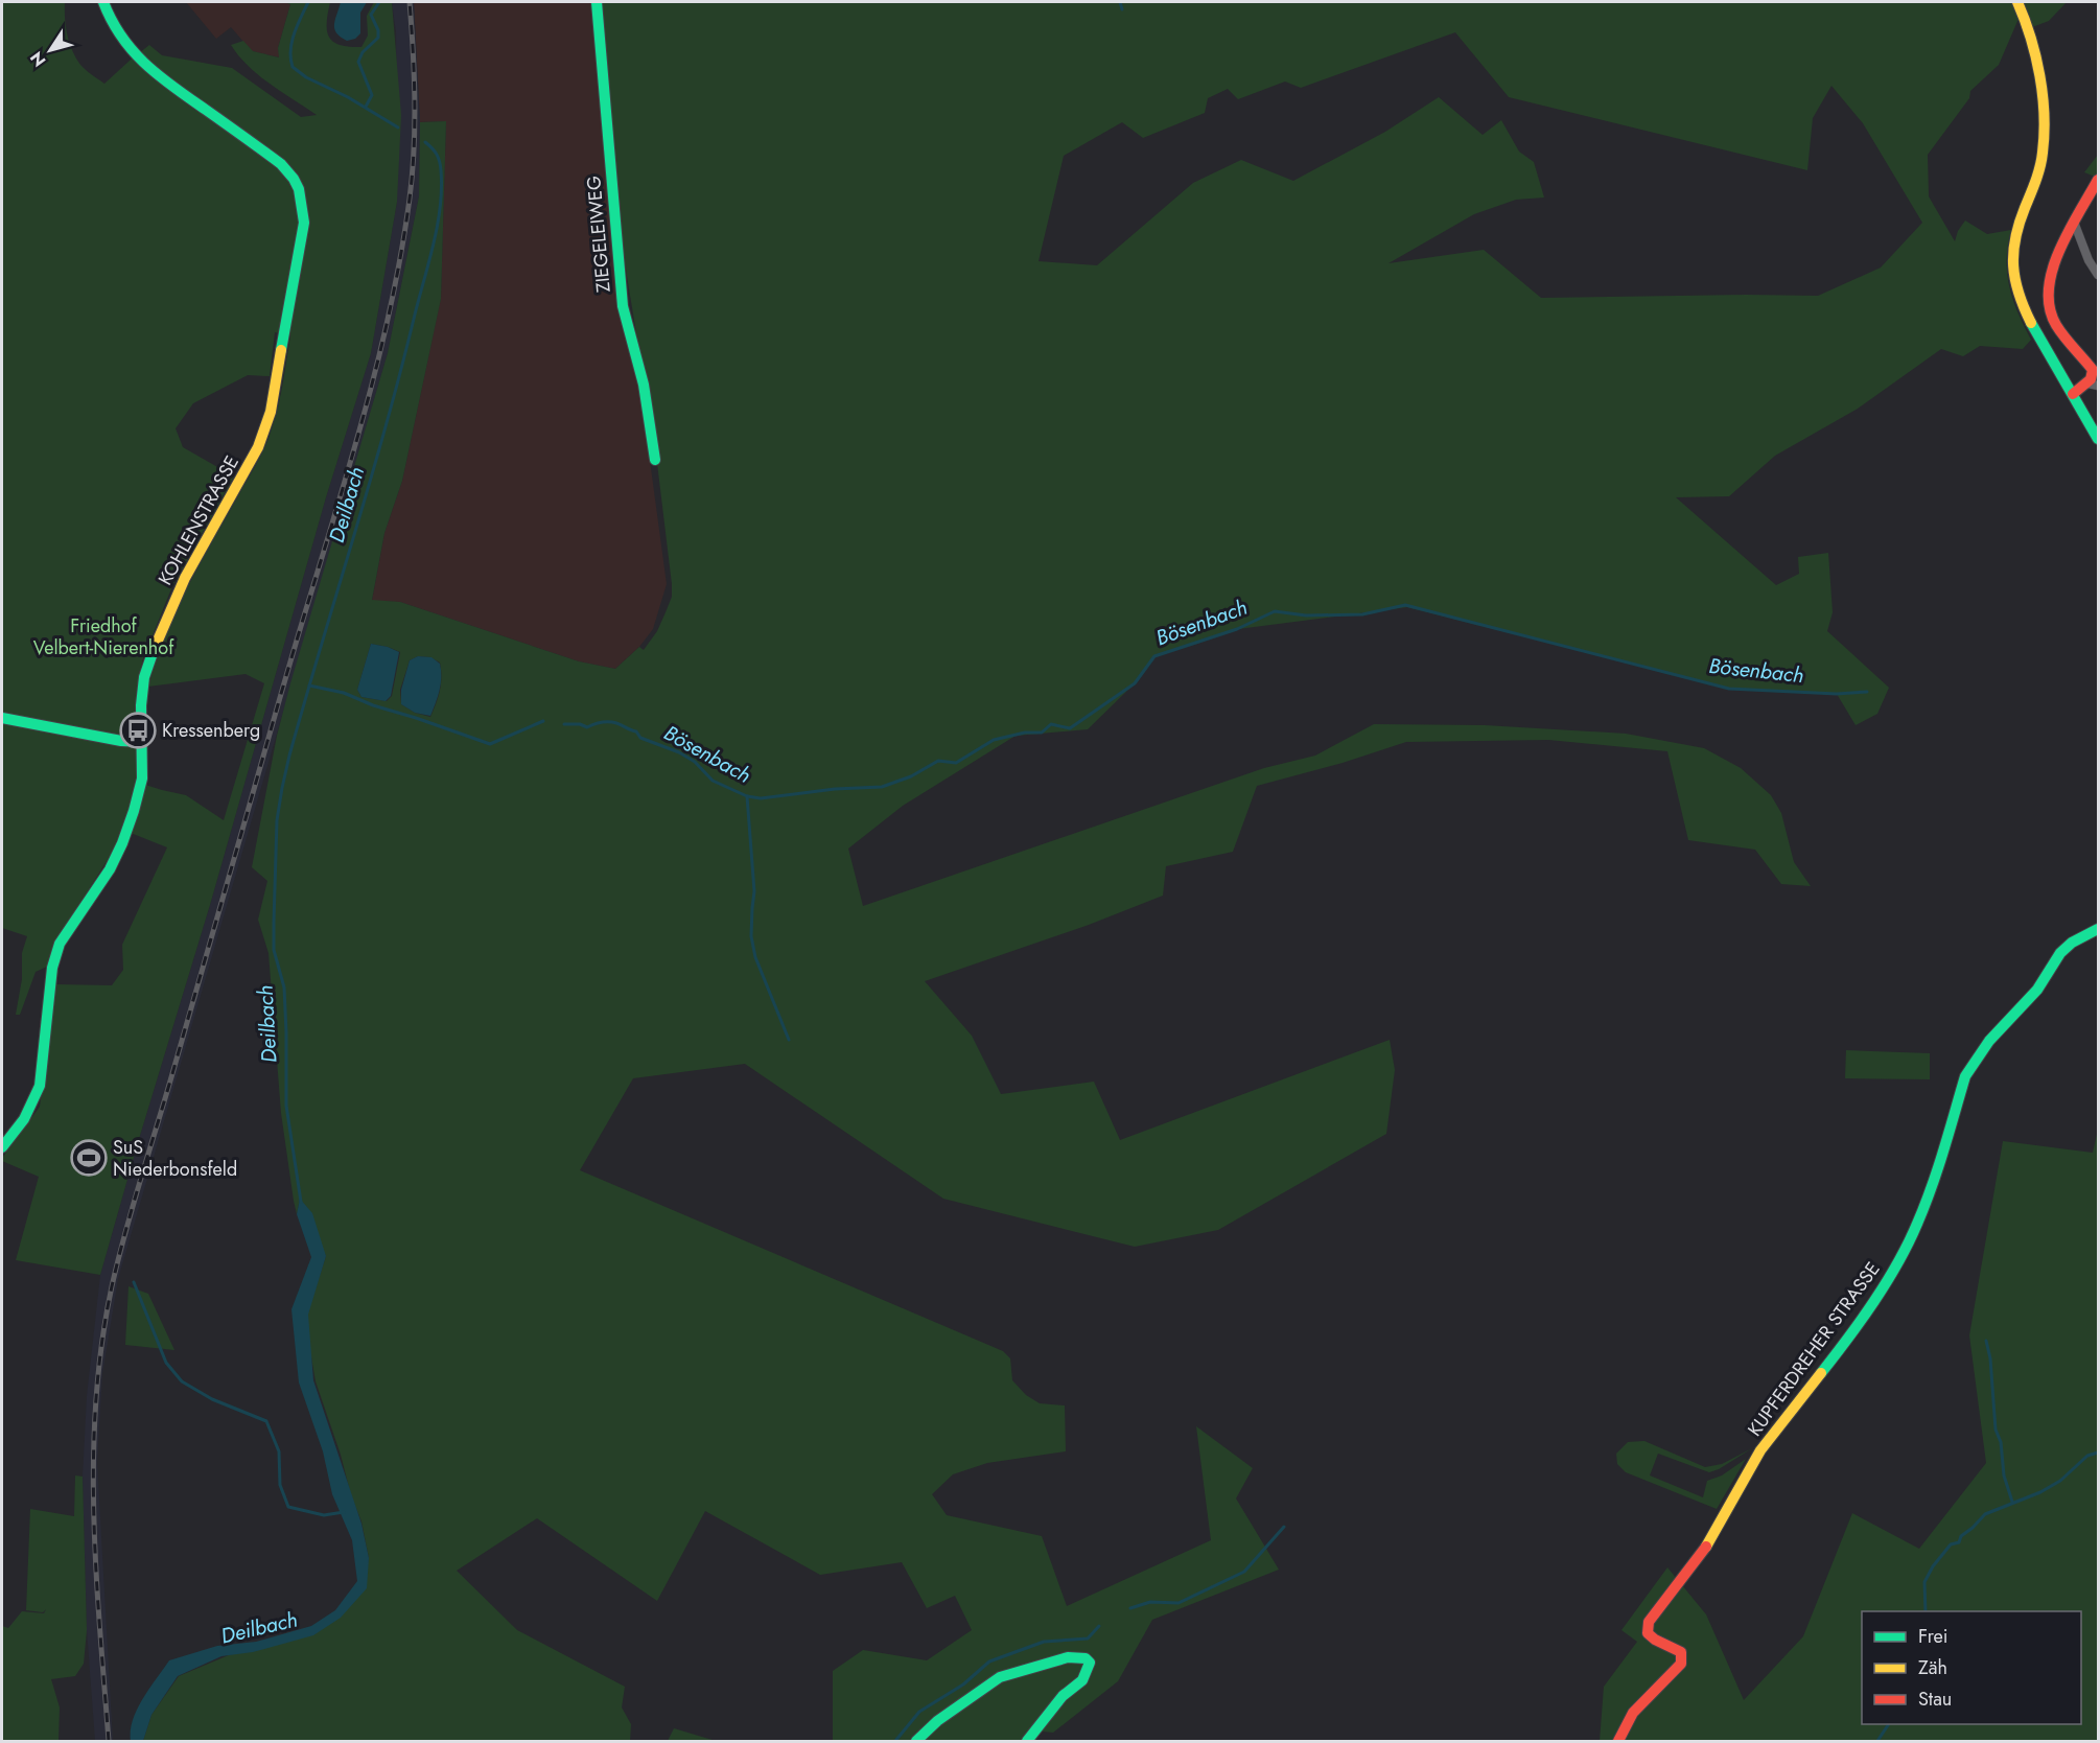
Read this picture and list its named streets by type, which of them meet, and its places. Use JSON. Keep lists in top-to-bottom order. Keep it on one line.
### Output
{"streets":{"street":["ZIEGELEIWEG","KOHLENSTRASSE","KUPFERDREHER STRASSE"]},"water":["Deilbach","Bösenbach"],"parks":["Friedhof Velbert-Nierenhof"],"places":{"bus stop":["Kressenberg"],"sports":["SuS Niederbonsfeld"]},"legend":["Frei","Zäh","Stau"],"north":"bottom left"}
